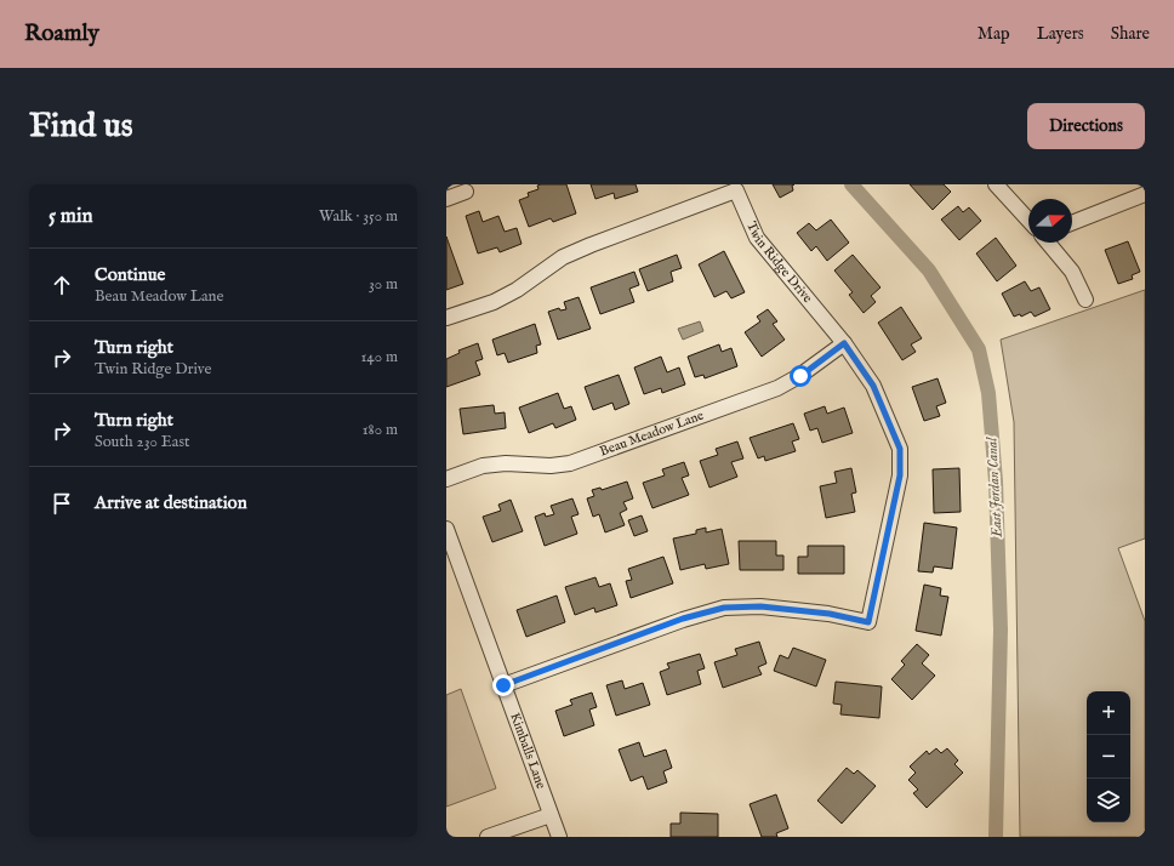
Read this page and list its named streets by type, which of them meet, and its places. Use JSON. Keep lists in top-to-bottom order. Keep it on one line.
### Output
{"streets":{"street":["Twin Ridge Drive","Beau Meadow Lane","Kimballs Lane"]},"crossings":[["Twin Ridge Drive","Beau Meadow Lane"],["Twin Ridge Drive","Kimballs Lane"]],"water":["East Jordan Canal"],"north":"right","page":{"header":"Roamly","nav":["Map","Layers","Share"],"buttons":"Directions","title":"Find us","heading":["5 min","Walk · 350 m"],"list":[["Continue","Beau Meadow Lane","30 m"],["Turn right","Twin Ridge Drive","140 m"],["Turn right","South 230 East","180 m"],"Arrive at destination"],"map_buttons":["+","−"]}}
